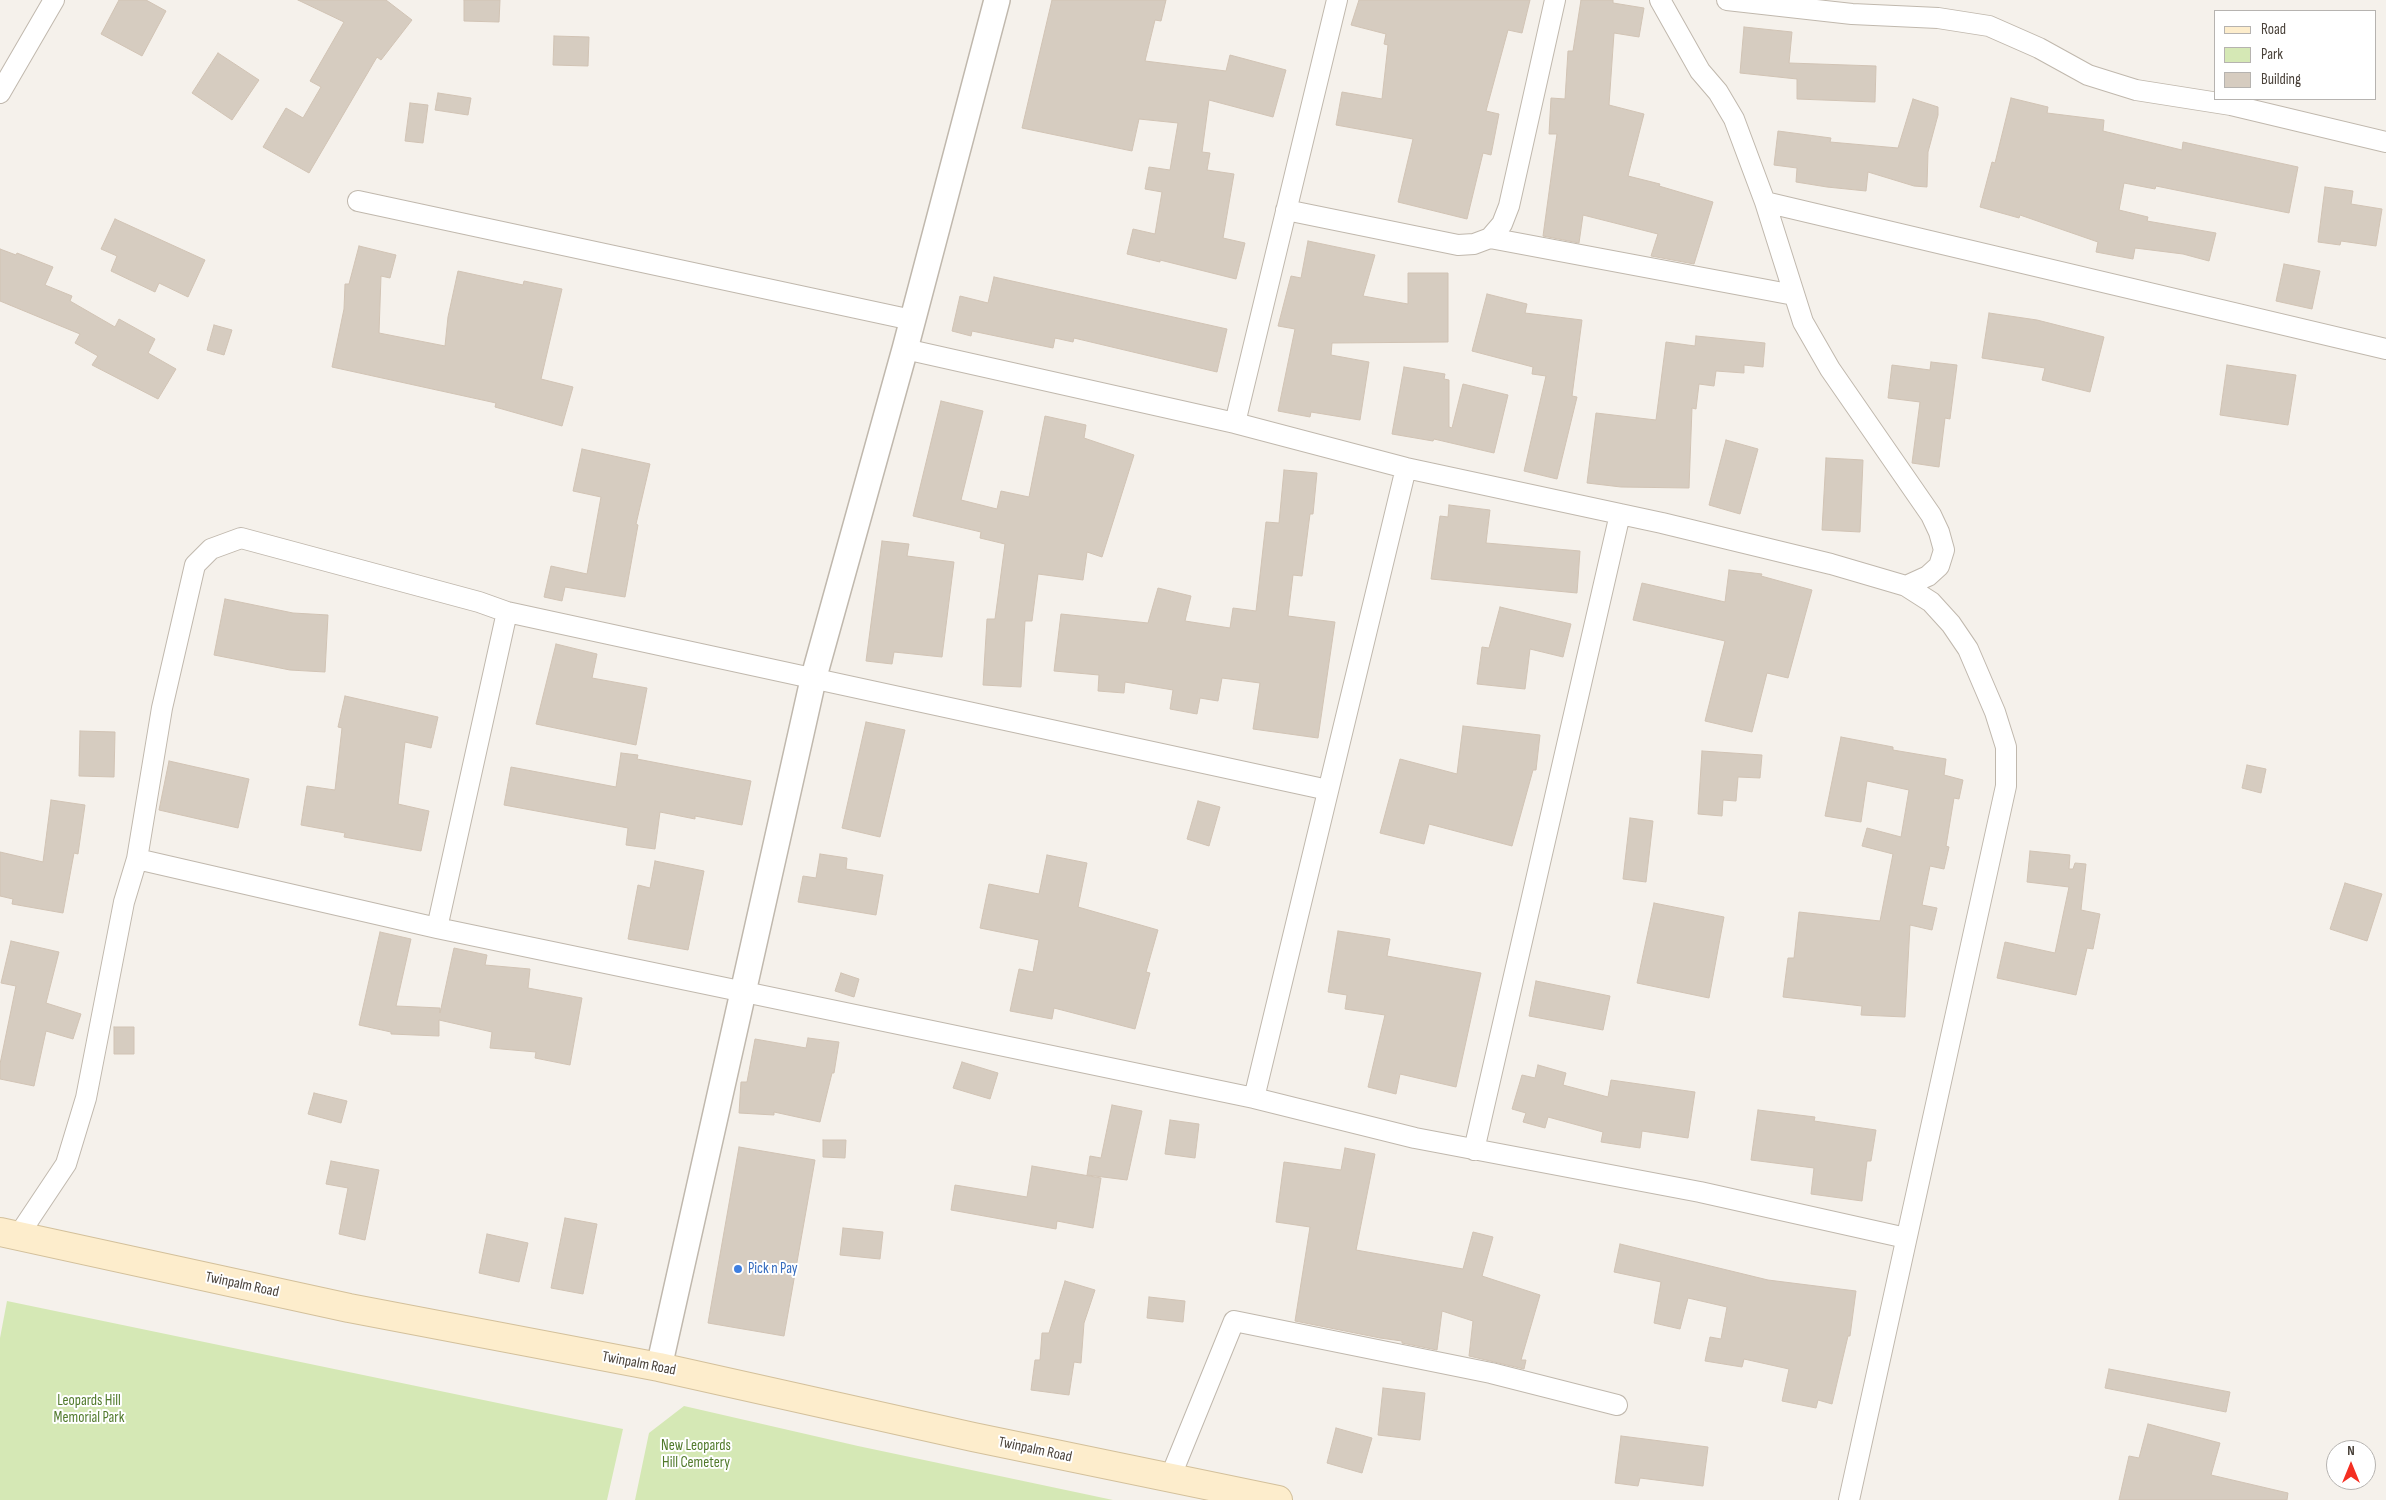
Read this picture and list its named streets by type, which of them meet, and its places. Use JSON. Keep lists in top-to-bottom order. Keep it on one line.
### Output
{"streets":{"main road":["Twinpalm Road"]},"parks":["Leopards Hill Memorial Park","New Leopards Hill Cemetery"],"places":["Pick n Pay"],"legend":["Road","Park","Building"],"north":"top"}
